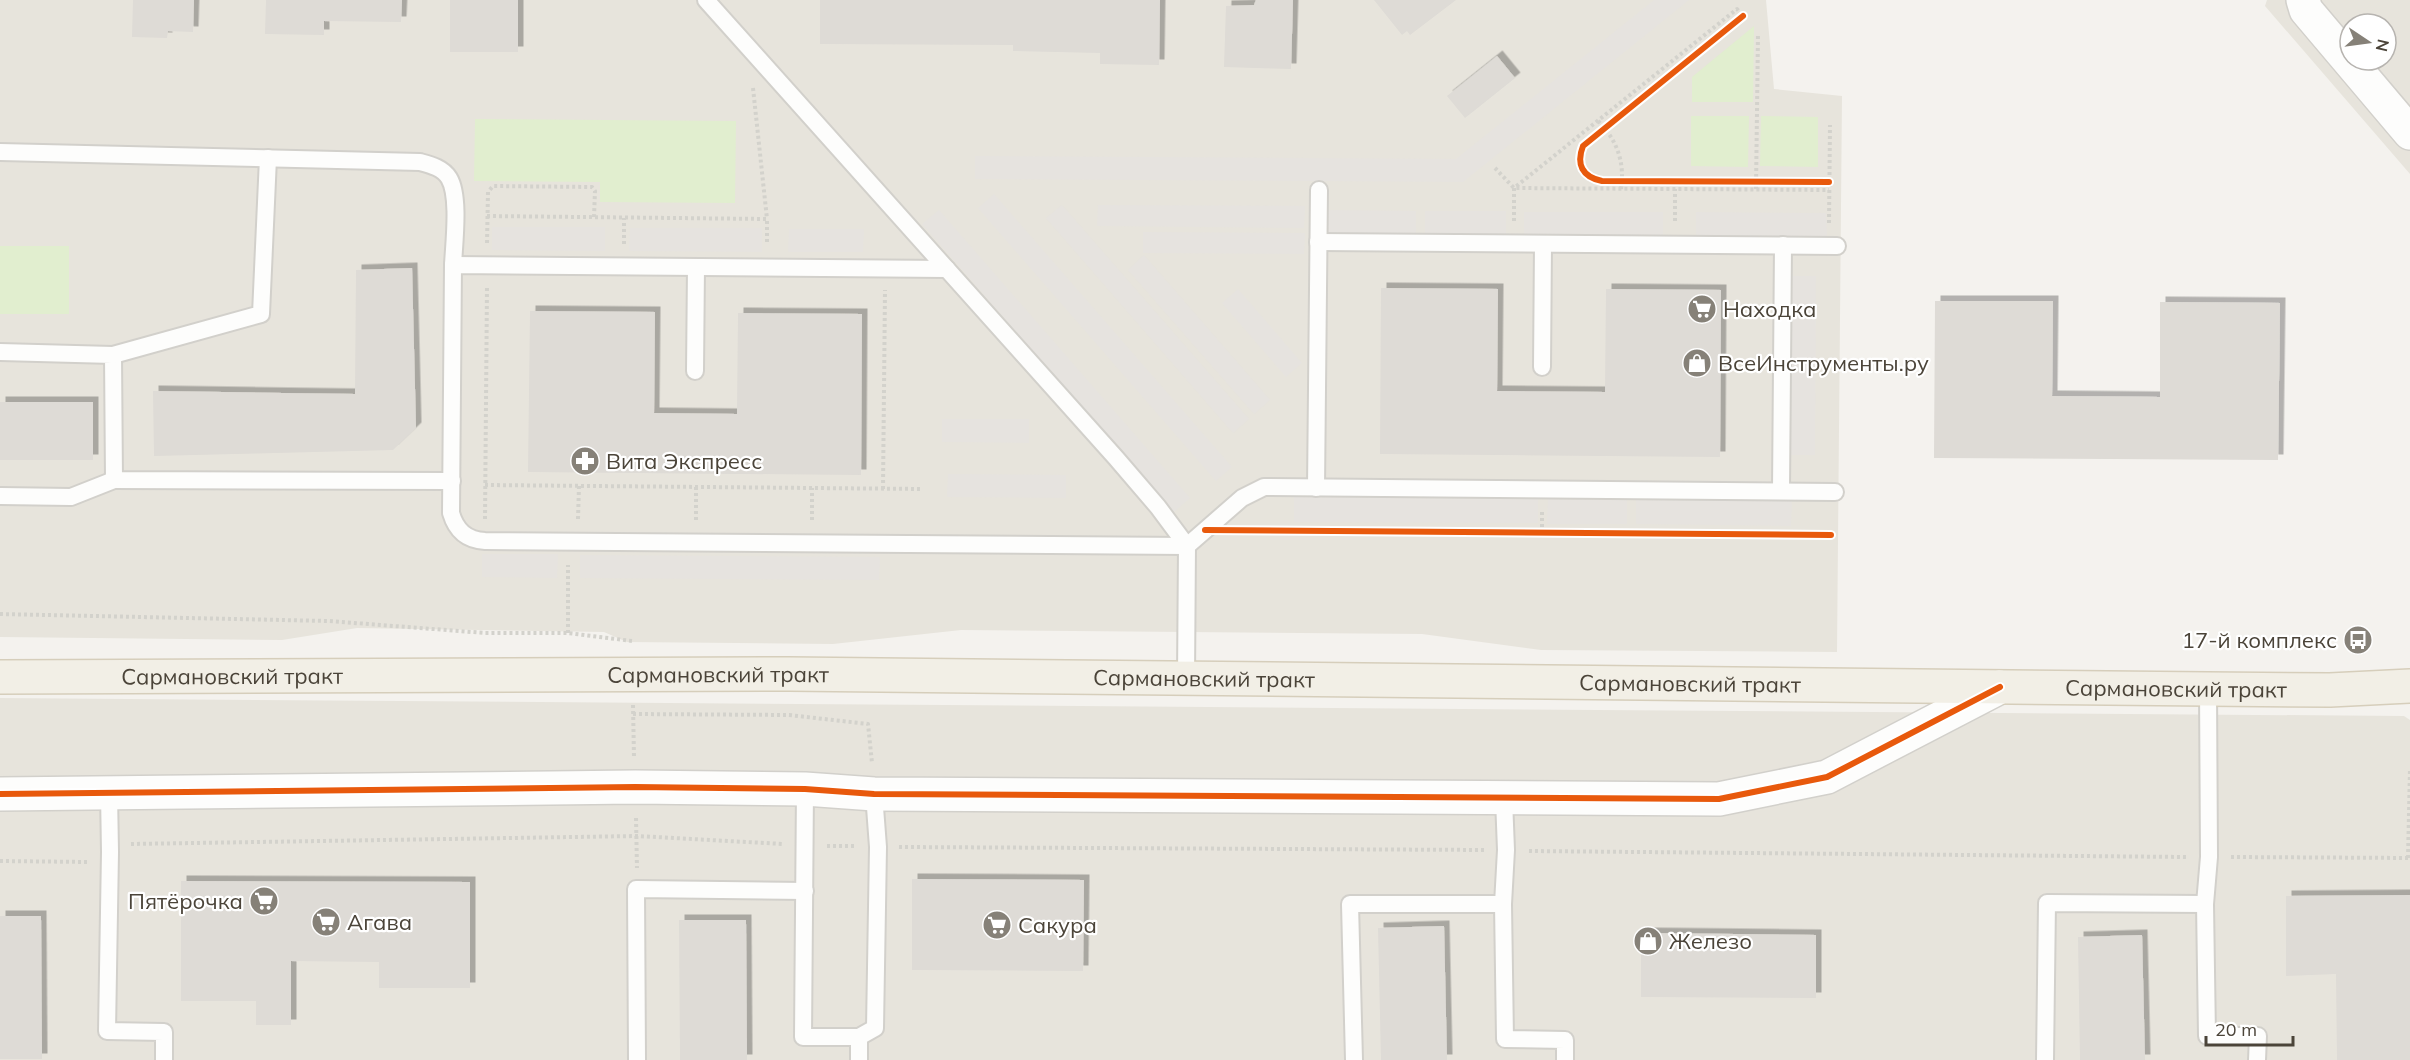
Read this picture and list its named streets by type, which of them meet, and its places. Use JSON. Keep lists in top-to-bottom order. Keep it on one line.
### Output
{"streets":{"main road":["Сармановский тракт"]},"places":{"supermarket":["Находка","Пятёрочка","Агава","Сакура"],"shop":["ВсеИнструменты.ру","Железо"],"pharmacy":["Вита Экспресс"],"bus stop":["17-й комплекс"]},"scale_bar":"20 m","north":"right"}
